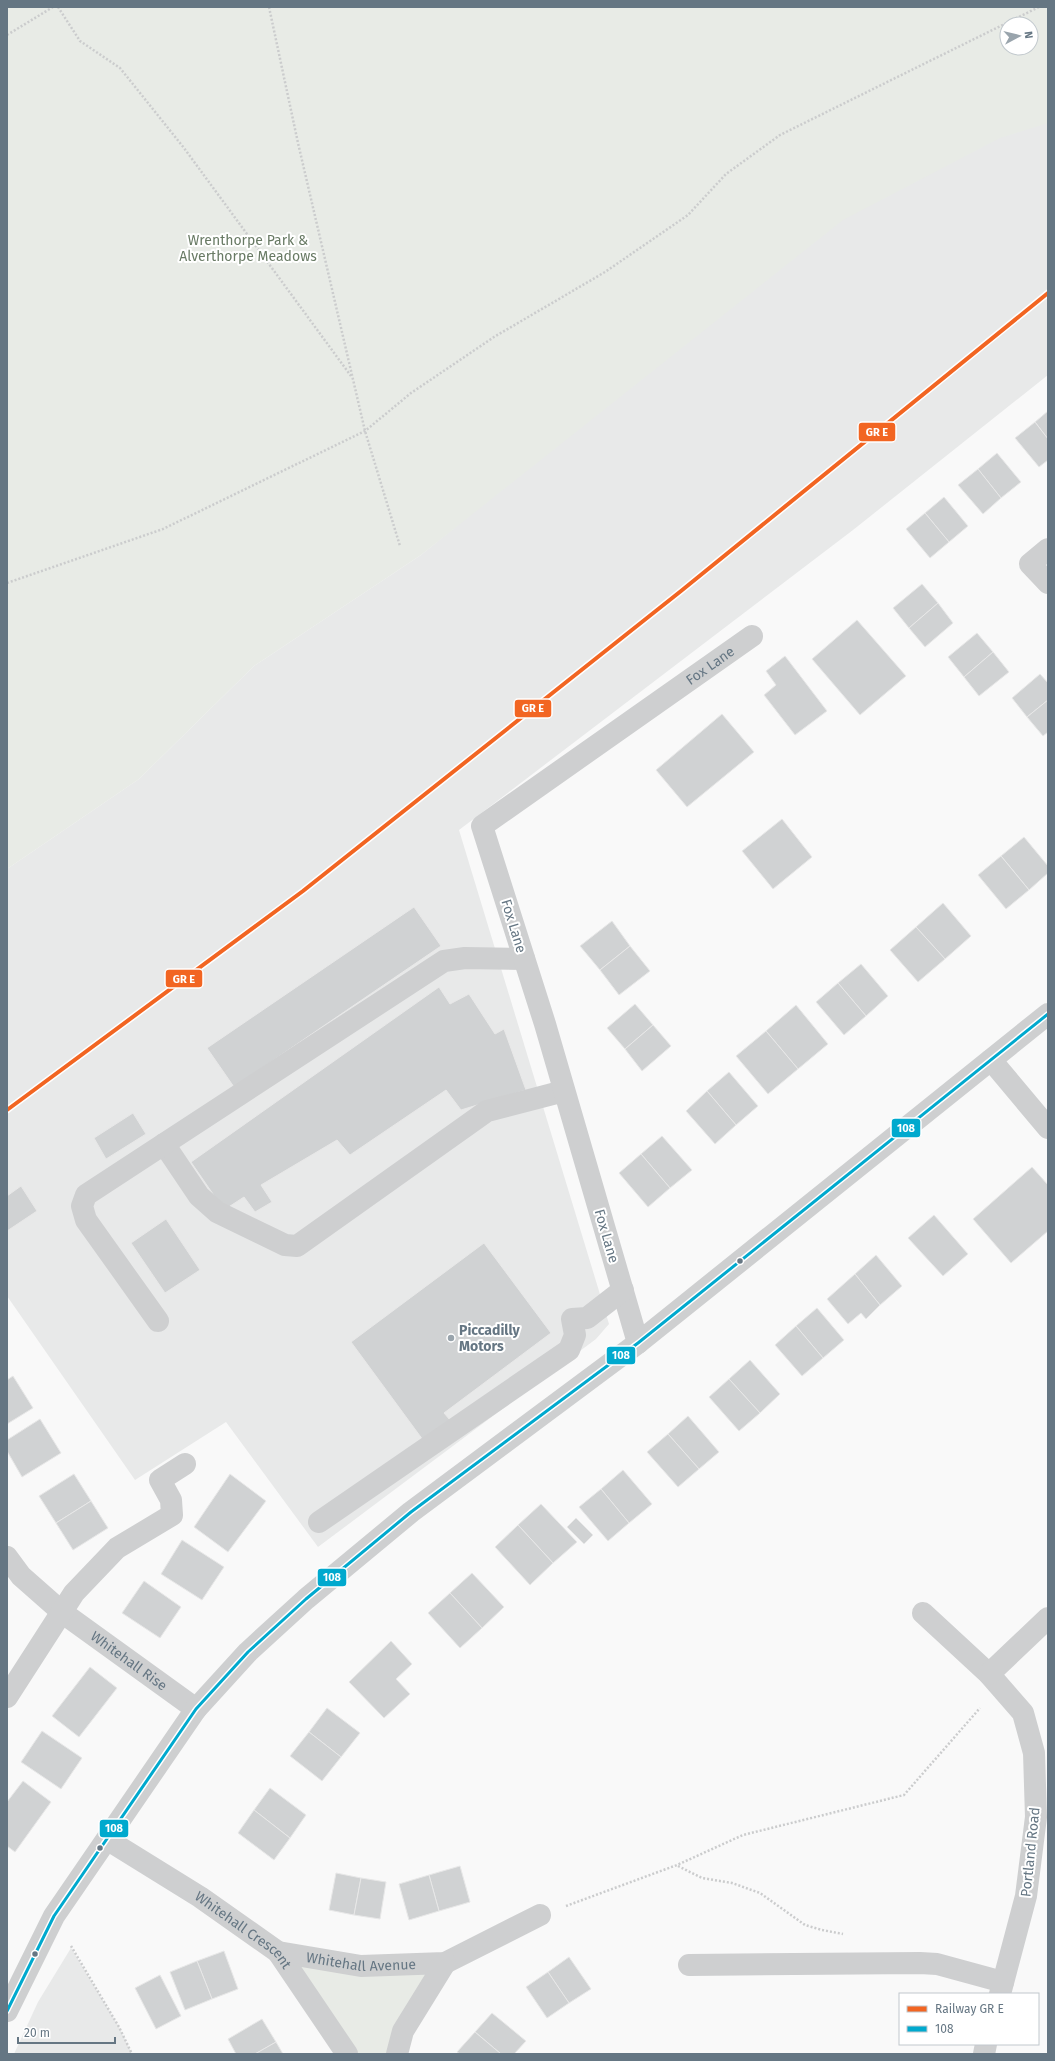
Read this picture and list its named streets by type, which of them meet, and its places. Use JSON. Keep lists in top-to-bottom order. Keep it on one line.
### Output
{"streets":{"street":["Fox Lane","Whitehall Rise","Portland Road","Whitehall Crescent","Whitehall Avenue"]},"crossings":[["Whitehall Crescent","Whitehall Avenue"]],"parks":["Wrenthorpe Park & Alverthorpe Meadows"],"places":["Piccadilly Motors"],"lines":["transit line 108"],"legend":["Railway GR E","108"],"scale_bar":"20 m","north":"right"}
